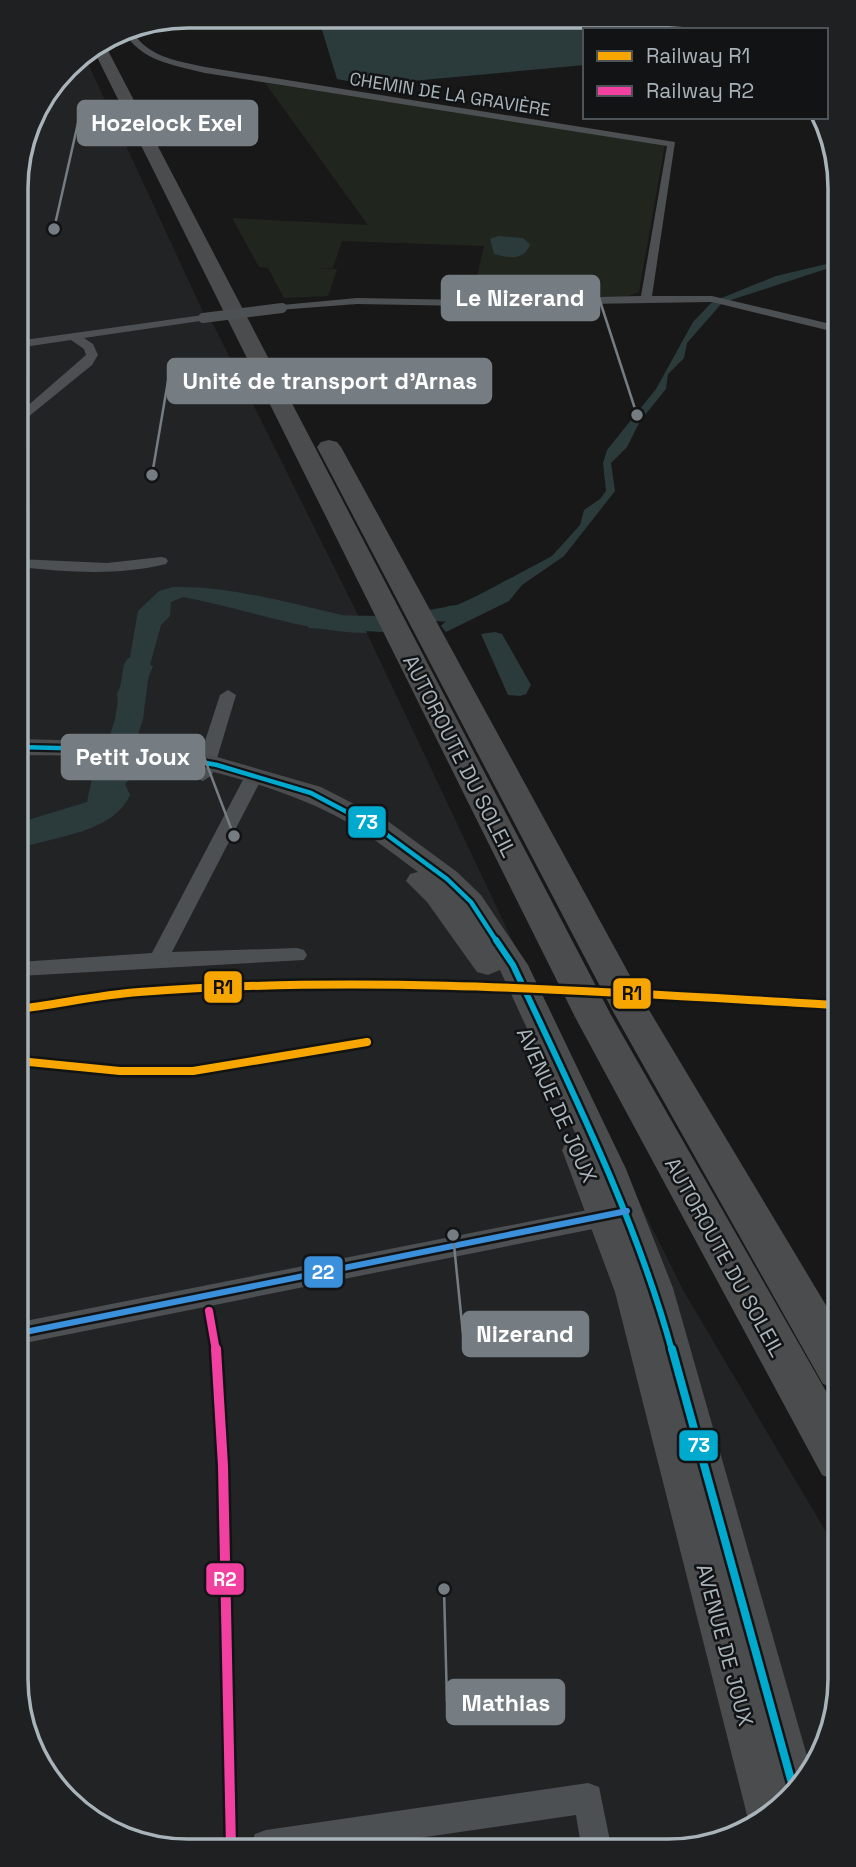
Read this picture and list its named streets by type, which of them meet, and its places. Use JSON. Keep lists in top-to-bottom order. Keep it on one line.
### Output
{"streets":{"highway":["AUTOROUTE DU SOLEIL"],"main road":["AVENUE DE JOUX"],"street":["CHEMIN DE LA GRAVIÈRE"]},"places":["Hozelock Exel","Le Nizerand","Unité de transport d'Arnas","Petit Joux","Nizerand","Mathias"],"lines":["transit line 73","rail line R1","transit line 22","rail line R2"],"legend":["Railway R1","Railway R2"]}
